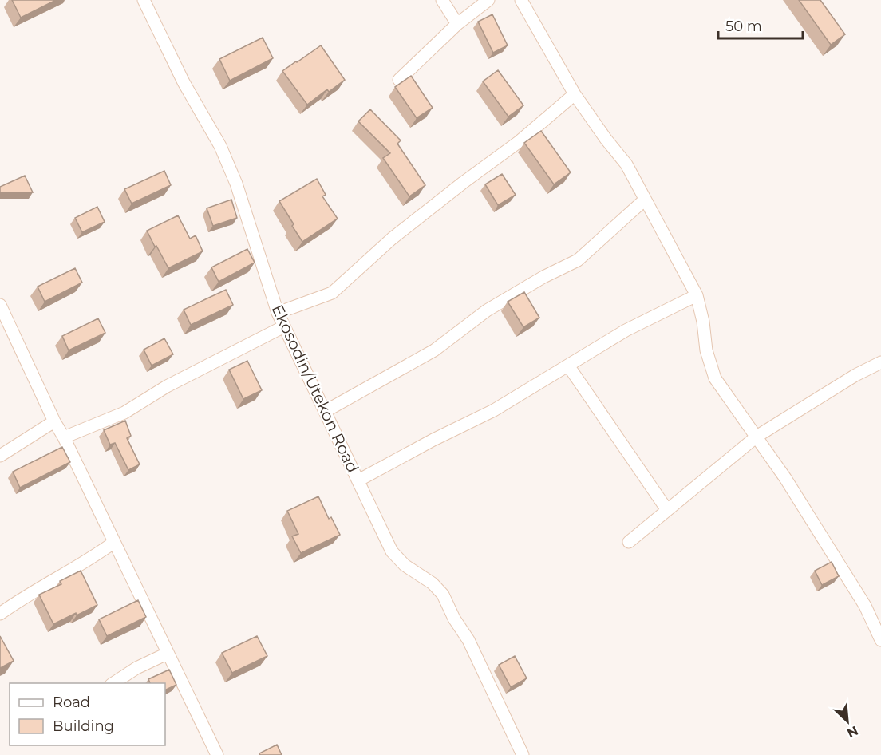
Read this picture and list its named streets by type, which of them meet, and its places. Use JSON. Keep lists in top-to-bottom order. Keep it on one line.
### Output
{"streets":{"street":["Ekosodin/Utekon Road"]},"legend":["Road","Building"],"scale_bar":"50 m","north":"bottom right"}
